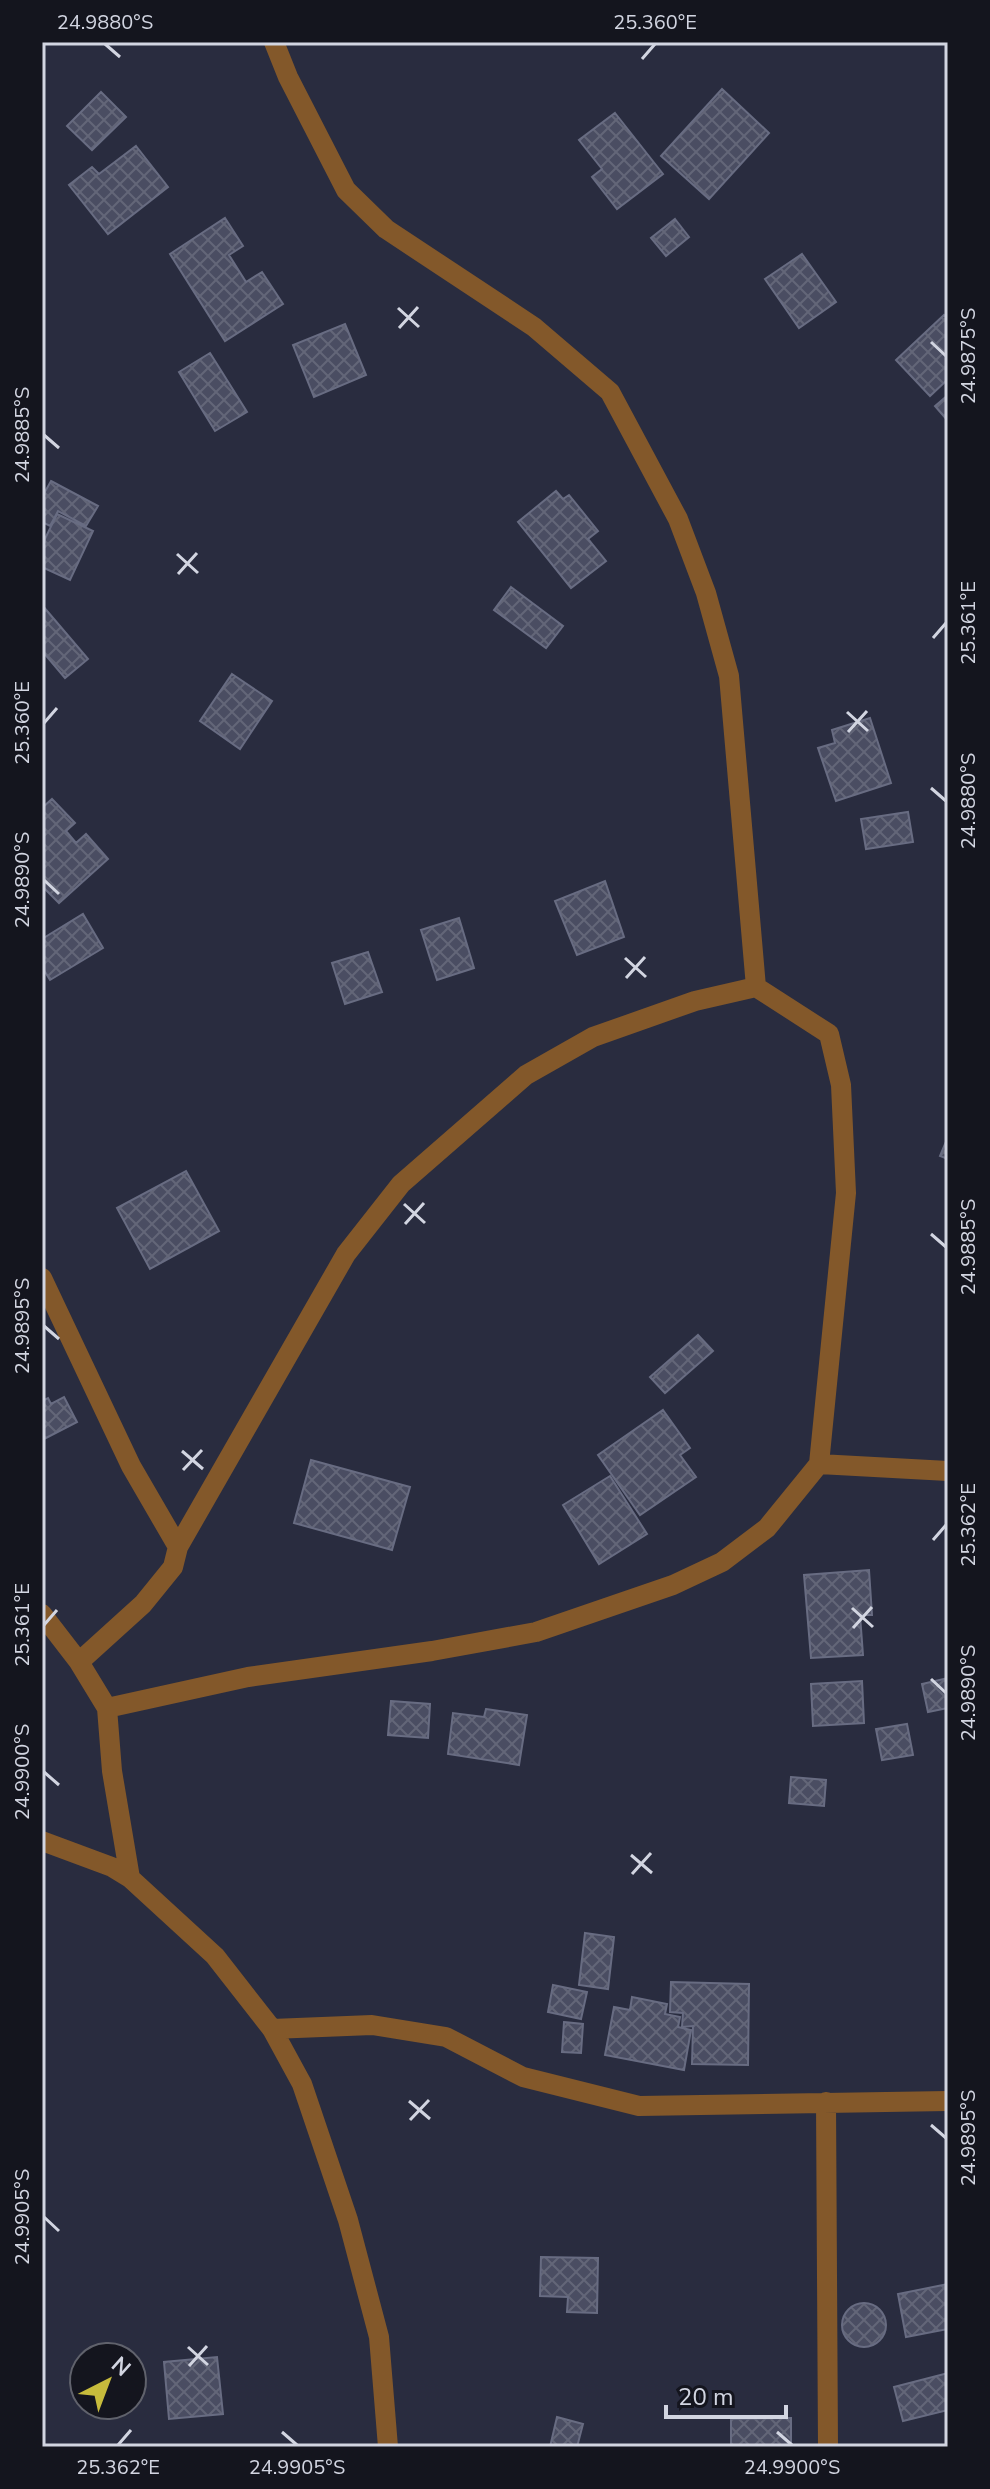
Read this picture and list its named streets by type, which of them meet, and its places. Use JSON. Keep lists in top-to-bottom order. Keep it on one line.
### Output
{"scale_bar":"20 m","north":"top right","coordinates":["24.9880°S","25.360°E","24.9875°S","24.9885°S","25.361°E","24.9890°S","24.9895°S","25.362°E","24.9900°S","24.9905°S"]}
